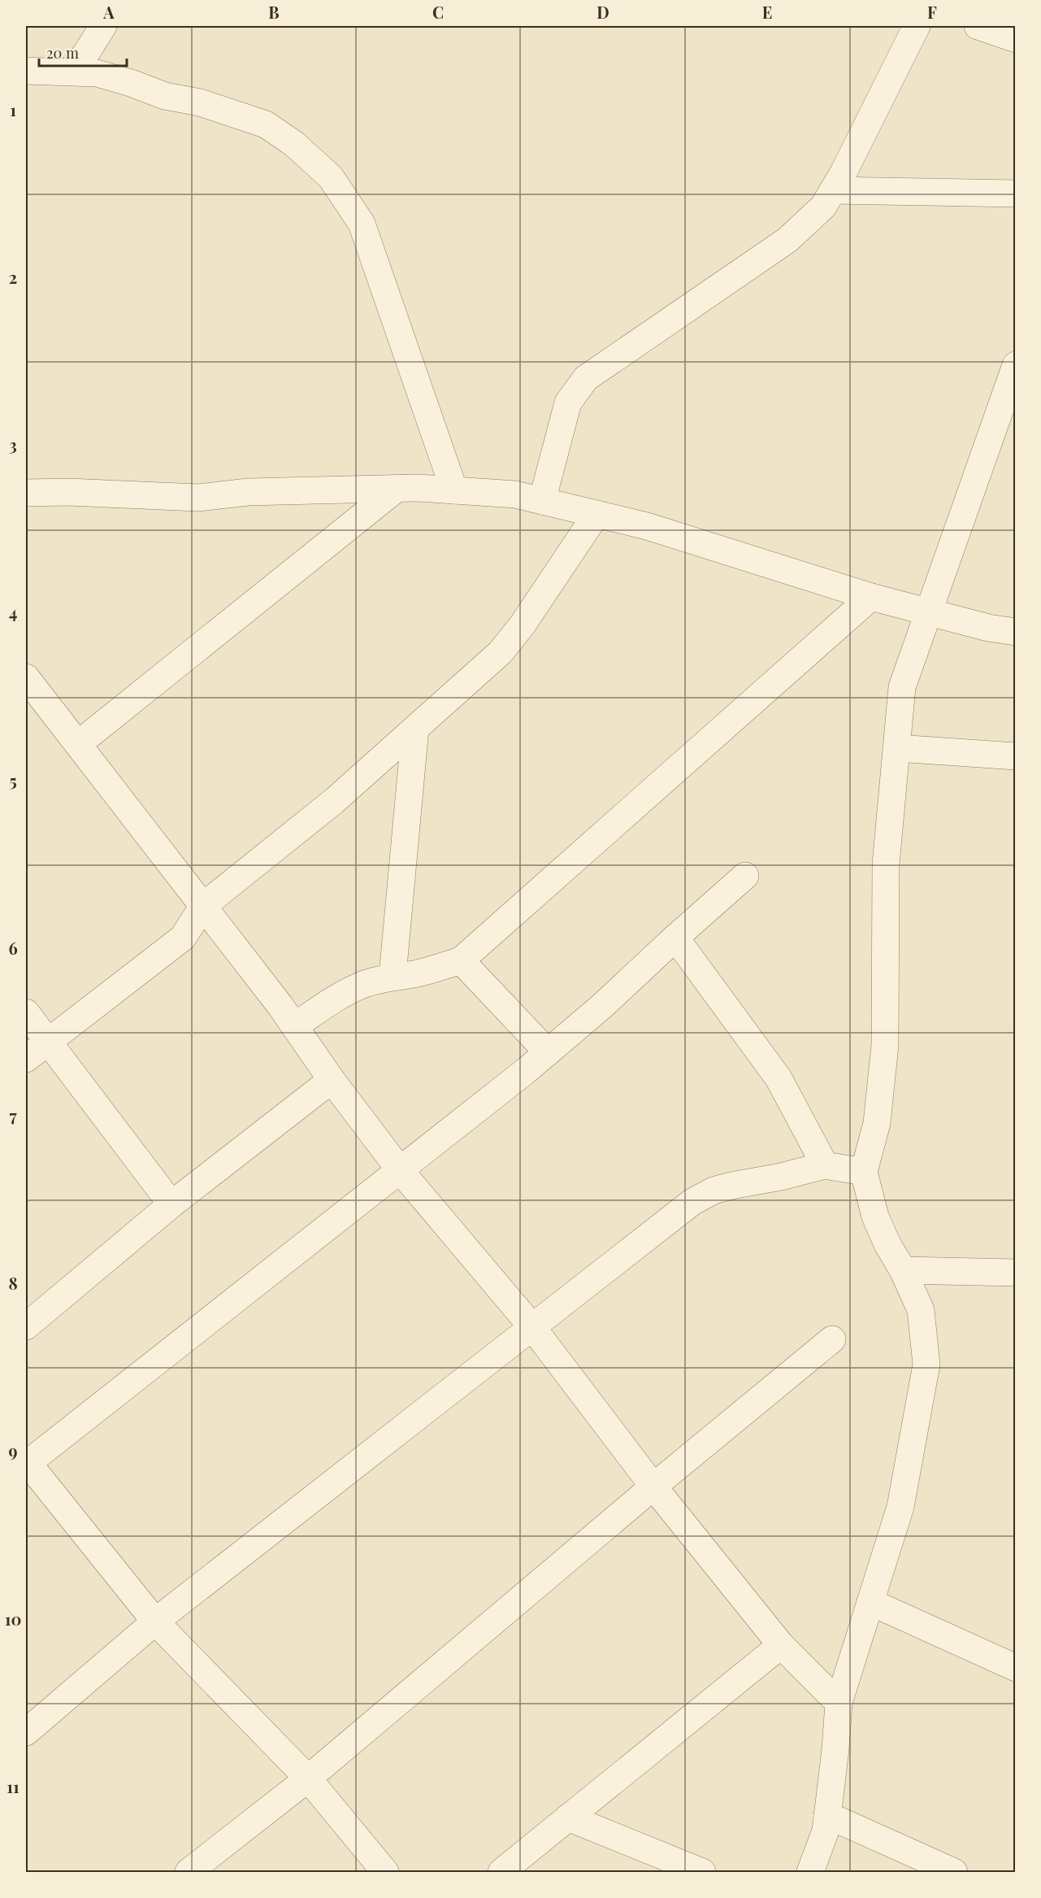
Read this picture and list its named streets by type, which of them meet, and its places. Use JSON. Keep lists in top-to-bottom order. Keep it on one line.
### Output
{"scale_bar":"20 m","grid":{"columns":["A","B","C","D","E","F"],"rows":["1","2","3","4","5","6","7","8","9","10","11"]}}
